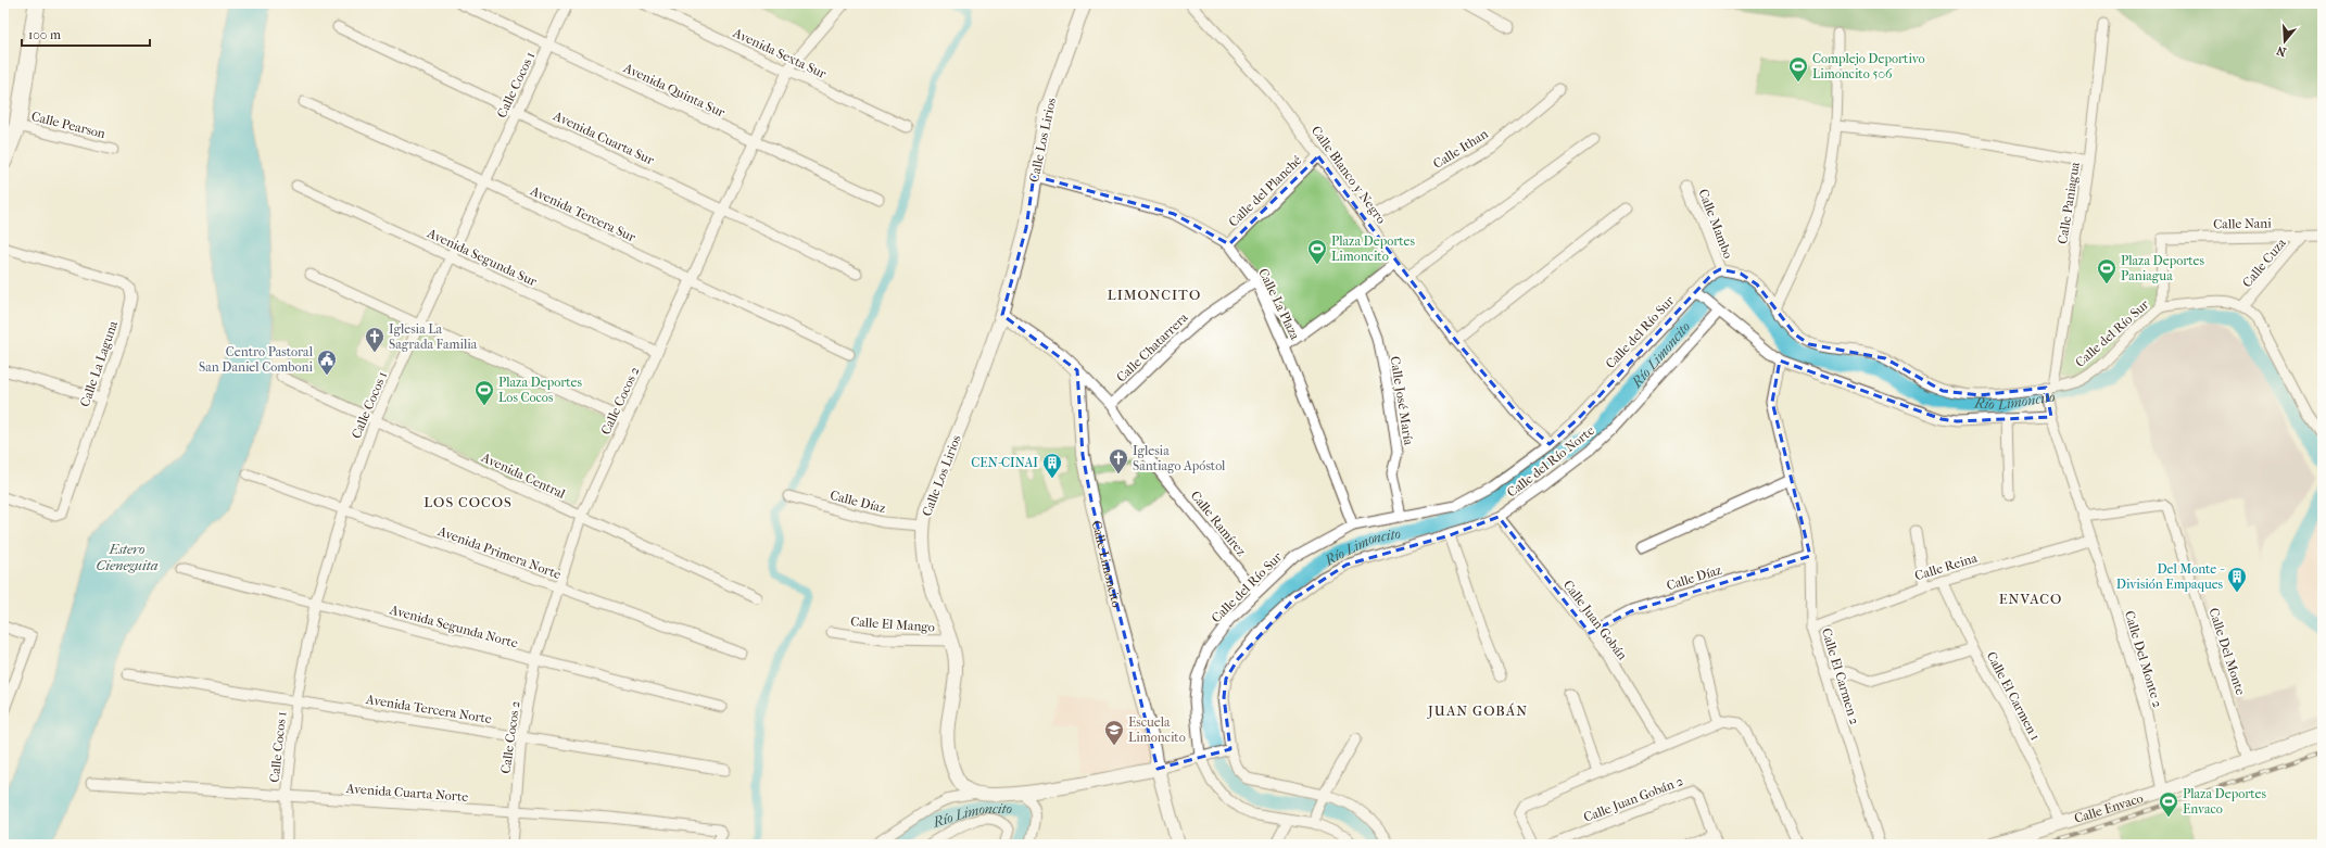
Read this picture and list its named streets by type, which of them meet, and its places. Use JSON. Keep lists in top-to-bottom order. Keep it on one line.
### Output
{"streets":{"street":["Avenida Sexta Sur","Calle Cocos 1","Avenida Quinta Sur","Calle Pearson","Avenida Cuarta Sur","Calle Los Lirios","Calle Ithan","Calle Blanco y Negro","Calle del Planché","Calle Paniagua","Avenida Tercera Sur","Calle Mambo","Calle Nani","Avenida Segunda Sur","Calle Cuza","Calle La Plaza","Calle del Río Sur","Calle Chatarrera","Calle La Laguna","Calle Cocos 2","Calle José María","Calle del Río Norte","Avenida Central","Calle Díaz","Calle Ramírez","Avenida Primera Norte","Calle Limoncito","Calle Reina","Calle Juan Gobán","Calle El Mango","Avenida Segunda Norte","Calle Del Monte","Calle Del Monte 2","Calle El Carmen 2","Calle El Carmen 1","Avenida Tercera Norte","Avenida Cuarta Norte","Calle Juan Gobán 2","Calle Envaco"]},"crossings":[["Avenida Sexta Sur","Calle Cocos 2"],["Calle Cocos 1","Avenida Quinta Sur"],["Calle Cocos 1","Avenida Cuarta Sur"],["Calle Cocos 1","Avenida Tercera Sur"],["Calle Cocos 1","Avenida Segunda Sur"],["Calle Cocos 1","Avenida Central"],["Calle Cocos 1","Avenida Primera Norte"],["Calle Cocos 1","Avenida Segunda Norte"],["Calle Cocos 1","Avenida Tercera Norte"],["Calle Cocos 1","Avenida Cuarta Norte"],["Avenida Quinta Sur","Calle Cocos 2"],["Avenida Cuarta Sur","Calle Cocos 2"],["Calle Los Lirios","Calle La Plaza"],["Calle Los Lirios","Calle Díaz"],["Calle Los Lirios","Calle El Mango"],["Calle Ithan","Calle Blanco y Negro"],["Calle Blanco y Negro","Calle del Planché"],["Calle Blanco y Negro","Calle del Río Sur"],["Calle del Planché","Calle La Plaza"],["Calle Paniagua","Calle del Río Sur"],["Calle Paniagua","Calle Del Monte 2"],["Avenida Tercera Sur","Calle Cocos 2"],["Calle Mambo","Calle del Río Sur"],["Calle Nani","Calle Cuza"],["Calle Nani","Calle del Río Sur"],["Avenida Segunda Sur","Calle Cocos 2"],["Calle Cuza","Calle del Río Sur"],["Calle La Plaza","Calle del Río Sur"],["Calle La Plaza","Calle Chatarrera"],["Calle del Río Sur","Calle José María"],["Calle del Río Sur","Calle Ramírez"],["Calle del Río Sur","Calle Del Monte 2"],["Calle Chatarrera","Calle Ramírez"],["Calle Cocos 2","Avenida Central"],["Calle Cocos 2","Avenida Primera Norte"],["Calle Cocos 2","Avenida Segunda Norte"],["Calle Cocos 2","Avenida Tercera Norte"],["Calle Cocos 2","Avenida Cuarta Norte"],["Calle del Río Norte","Calle Juan Gobán"],["Calle Díaz","Calle Juan Gobán"],["Calle Díaz","Calle El Carmen 2"],["Calle Ramírez","Calle Limoncito"],["Calle Reina","Calle Del Monte 2"],["Calle Reina","Calle El Carmen 2"],["Calle Reina","Calle El Carmen 1"],["Calle Del Monte","Calle Del Monte 2"],["Calle Del Monte","Calle Envaco"],["Calle Del Monte 2","Calle Envaco"],["Calle El Carmen 1","Calle Envaco"]],"districts":["LIMONCITO","LOS COCOS","ENVACO","JUAN GOBÁN"],"water":["Río Limoncito","Estero Cieneguita"],"places":{"sports":["Complejo Deportivo Limoncito 506","Plaza Deportes Limoncito","Plaza Deportes Paniagua","Plaza Deportes Los Cocos","Plaza Deportes Envaco"],"church":["Iglesia La Sagrada Familia","Iglesia Santiago Apóstol"],"public building":["Centro Pastoral San Daniel Comboni"],"building":["CEN-CINAI","Del Monte - División Empaques"],"school or university":["Escuela Limoncito"]},"scale_bar":"100 m","north":"bottom"}
